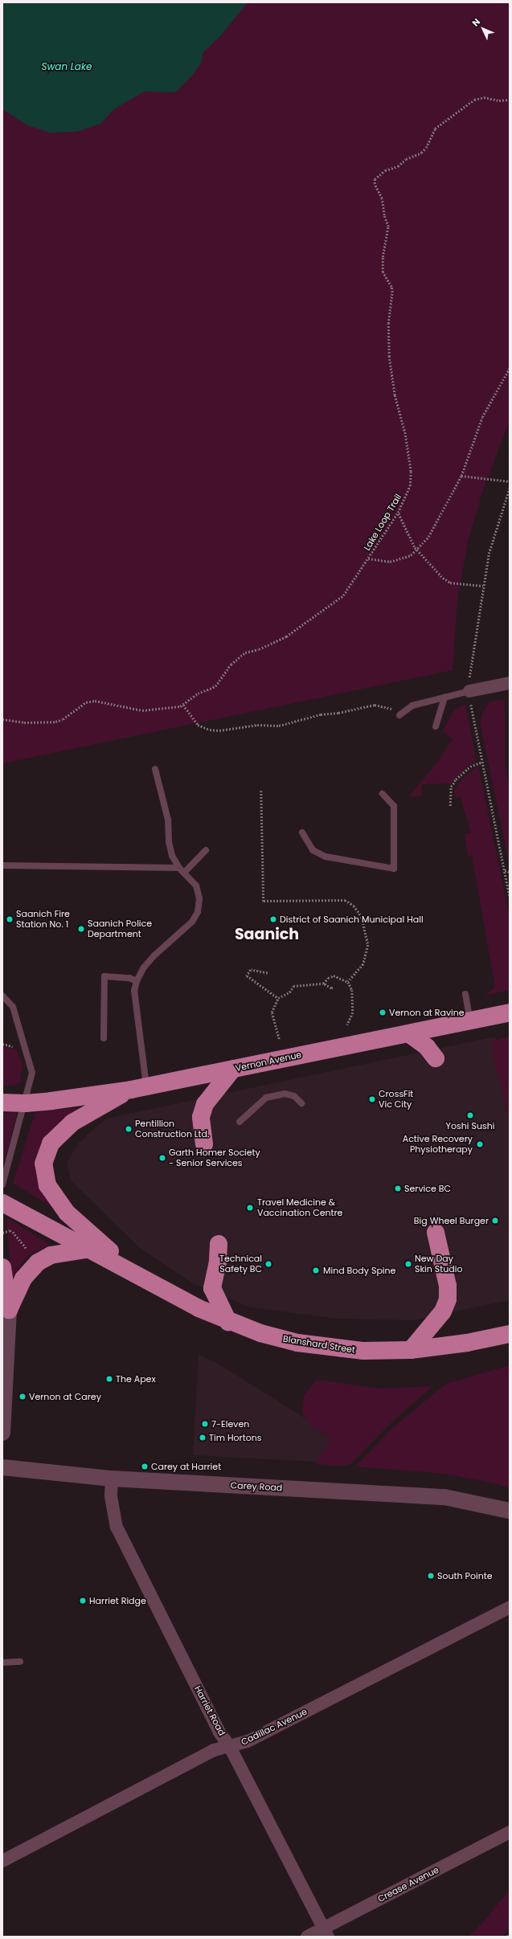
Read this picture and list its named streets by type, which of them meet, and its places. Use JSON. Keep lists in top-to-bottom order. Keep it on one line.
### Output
{"streets":{"highway":["Vernon Avenue","Blanshard Street"],"street":["Carey Road","Harriet Road","Cadillac Avenue","Crease Avenue"],"path":["Lake Loop Trail"]},"crossings":[["Carey Road","Harriet Road"],["Harriet Road","Cadillac Avenue"],["Harriet Road","Crease Avenue"]],"districts":["Saanich"],"water":["Swan Lake"],"places":["Saanich Fire Station No. 1","District of Saanich Municipal Hall","Saanich Police Department","Vernon at Ravine","CrossFit Vic City","Yoshi Sushi","Pentillion Construction Ltd.","Active Recovery Physiotherapy","Garth Homer Society - Senior Services","Service BC","Travel Medicine & Vaccination Centre","Big Wheel Burger","Technical Safety BC","New Day Skin Studio","Mind Body Spine","The Apex","Vernon at Carey","7-Eleven","Tim Hortons","Carey at Harriet","South Pointe","Harriet Ridge"],"north":"top left"}
